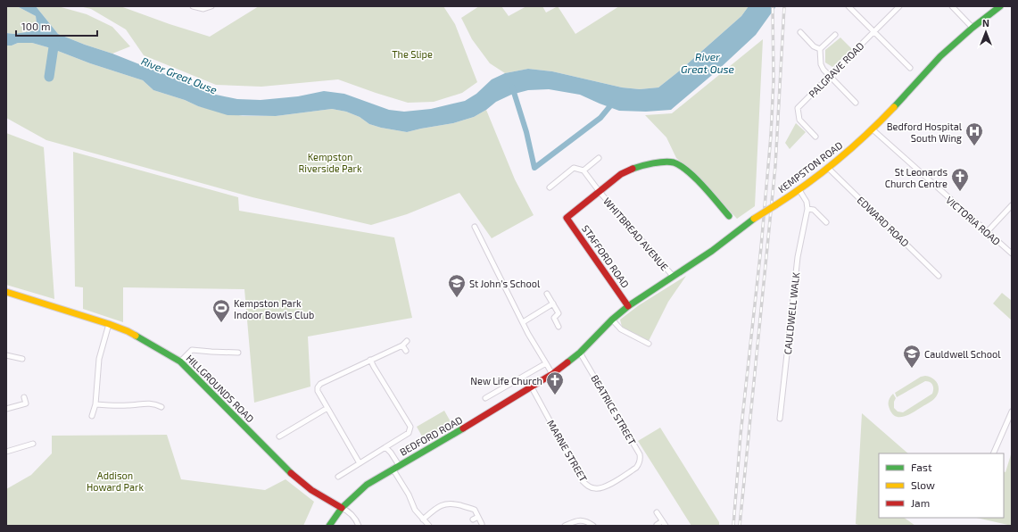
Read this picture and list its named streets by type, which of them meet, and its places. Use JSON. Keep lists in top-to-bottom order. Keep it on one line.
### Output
{"streets":{"main road":["KEMPSTON ROAD","STAFFORD ROAD","HILLGROUNDS ROAD","BEDFORD ROAD"],"street":["PALGRAVE ROAD","VICTORIA ROAD","EDWARD ROAD","WHITBREAD AVENUE","CAULDWELL WALK","BEATRICE STREET","MARNE STREET"]},"crossings":[["KEMPSTON ROAD","VICTORIA ROAD"],["KEMPSTON ROAD","EDWARD ROAD"],["KEMPSTON ROAD","WHITBREAD AVENUE"],["KEMPSTON ROAD","STAFFORD ROAD"],["KEMPSTON ROAD","BEDFORD ROAD"],["WHITBREAD AVENUE","STAFFORD ROAD"],["HILLGROUNDS ROAD","BEDFORD ROAD"],["BEATRICE STREET","BEDFORD ROAD"],["BEATRICE STREET","MARNE STREET"],["BEDFORD ROAD","MARNE STREET"]],"water":["River Great Ouse"],"parks":["The Slipe","Kempston Riverside Park","Addison Howard Park"],"places":{"hospital":["Bedford Hospital South Wing"],"church":["St Leonards Church Centre","New Life Church"],"school or university":["St John's School","Cauldwell School"],"sports":["Kempston Park Indoor Bowls Club"]},"legend":["Fast","Slow","Jam"],"scale_bar":"100 m","north":"top"}
